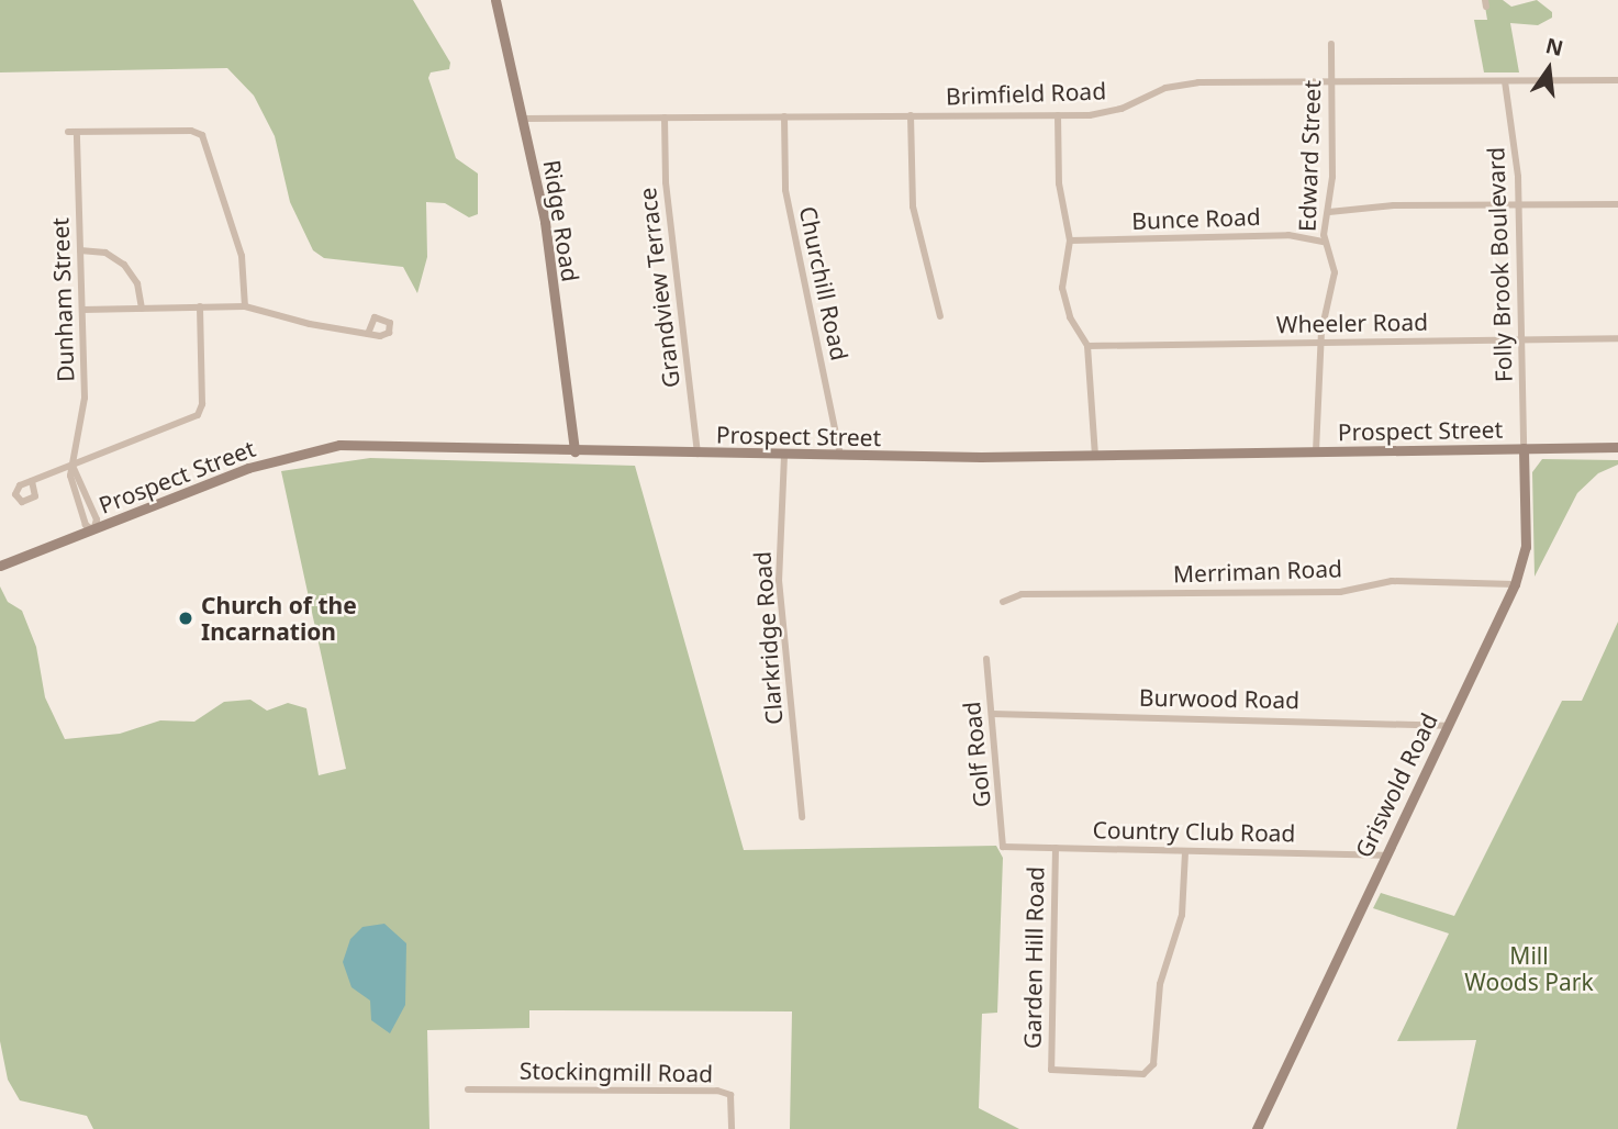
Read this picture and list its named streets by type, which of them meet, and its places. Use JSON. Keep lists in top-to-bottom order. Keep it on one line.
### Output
{"streets":{"main road":["Ridge Road","Prospect Street","Griswold Road"],"street":["Brimfield Road","Edward Street","Bunce Road","Folly Brook Boulevard","Churchill Road","Grandview Terrace","Dunham Street","Wheeler Road","Merriman Road","Clarkridge Road","Burwood Road","Golf Road","Country Club Road","Garden Hill Road","Stockingmill Road"]},"crossings":[["Brimfield Road","Edward Street"],["Brimfield Road","Ridge Road"],["Brimfield Road","Folly Brook Boulevard"],["Brimfield Road","Churchill Road"],["Brimfield Road","Grandview Terrace"],["Edward Street","Bunce Road"],["Edward Street","Wheeler Road"],["Edward Street","Prospect Street"],["Ridge Road","Prospect Street"],["Folly Brook Boulevard","Wheeler Road"],["Folly Brook Boulevard","Prospect Street"],["Folly Brook Boulevard","Griswold Road"],["Churchill Road","Prospect Street"],["Grandview Terrace","Prospect Street"],["Dunham Street","Prospect Street"],["Prospect Street","Clarkridge Road"],["Prospect Street","Griswold Road"],["Merriman Road","Griswold Road"],["Burwood Road","Golf Road"],["Burwood Road","Griswold Road"],["Golf Road","Country Club Road"],["Griswold Road","Country Club Road"],["Country Club Road","Garden Hill Road"]],"parks":["Mill Woods Park"],"places":["Church of the Incarnation"],"north":"top"}
